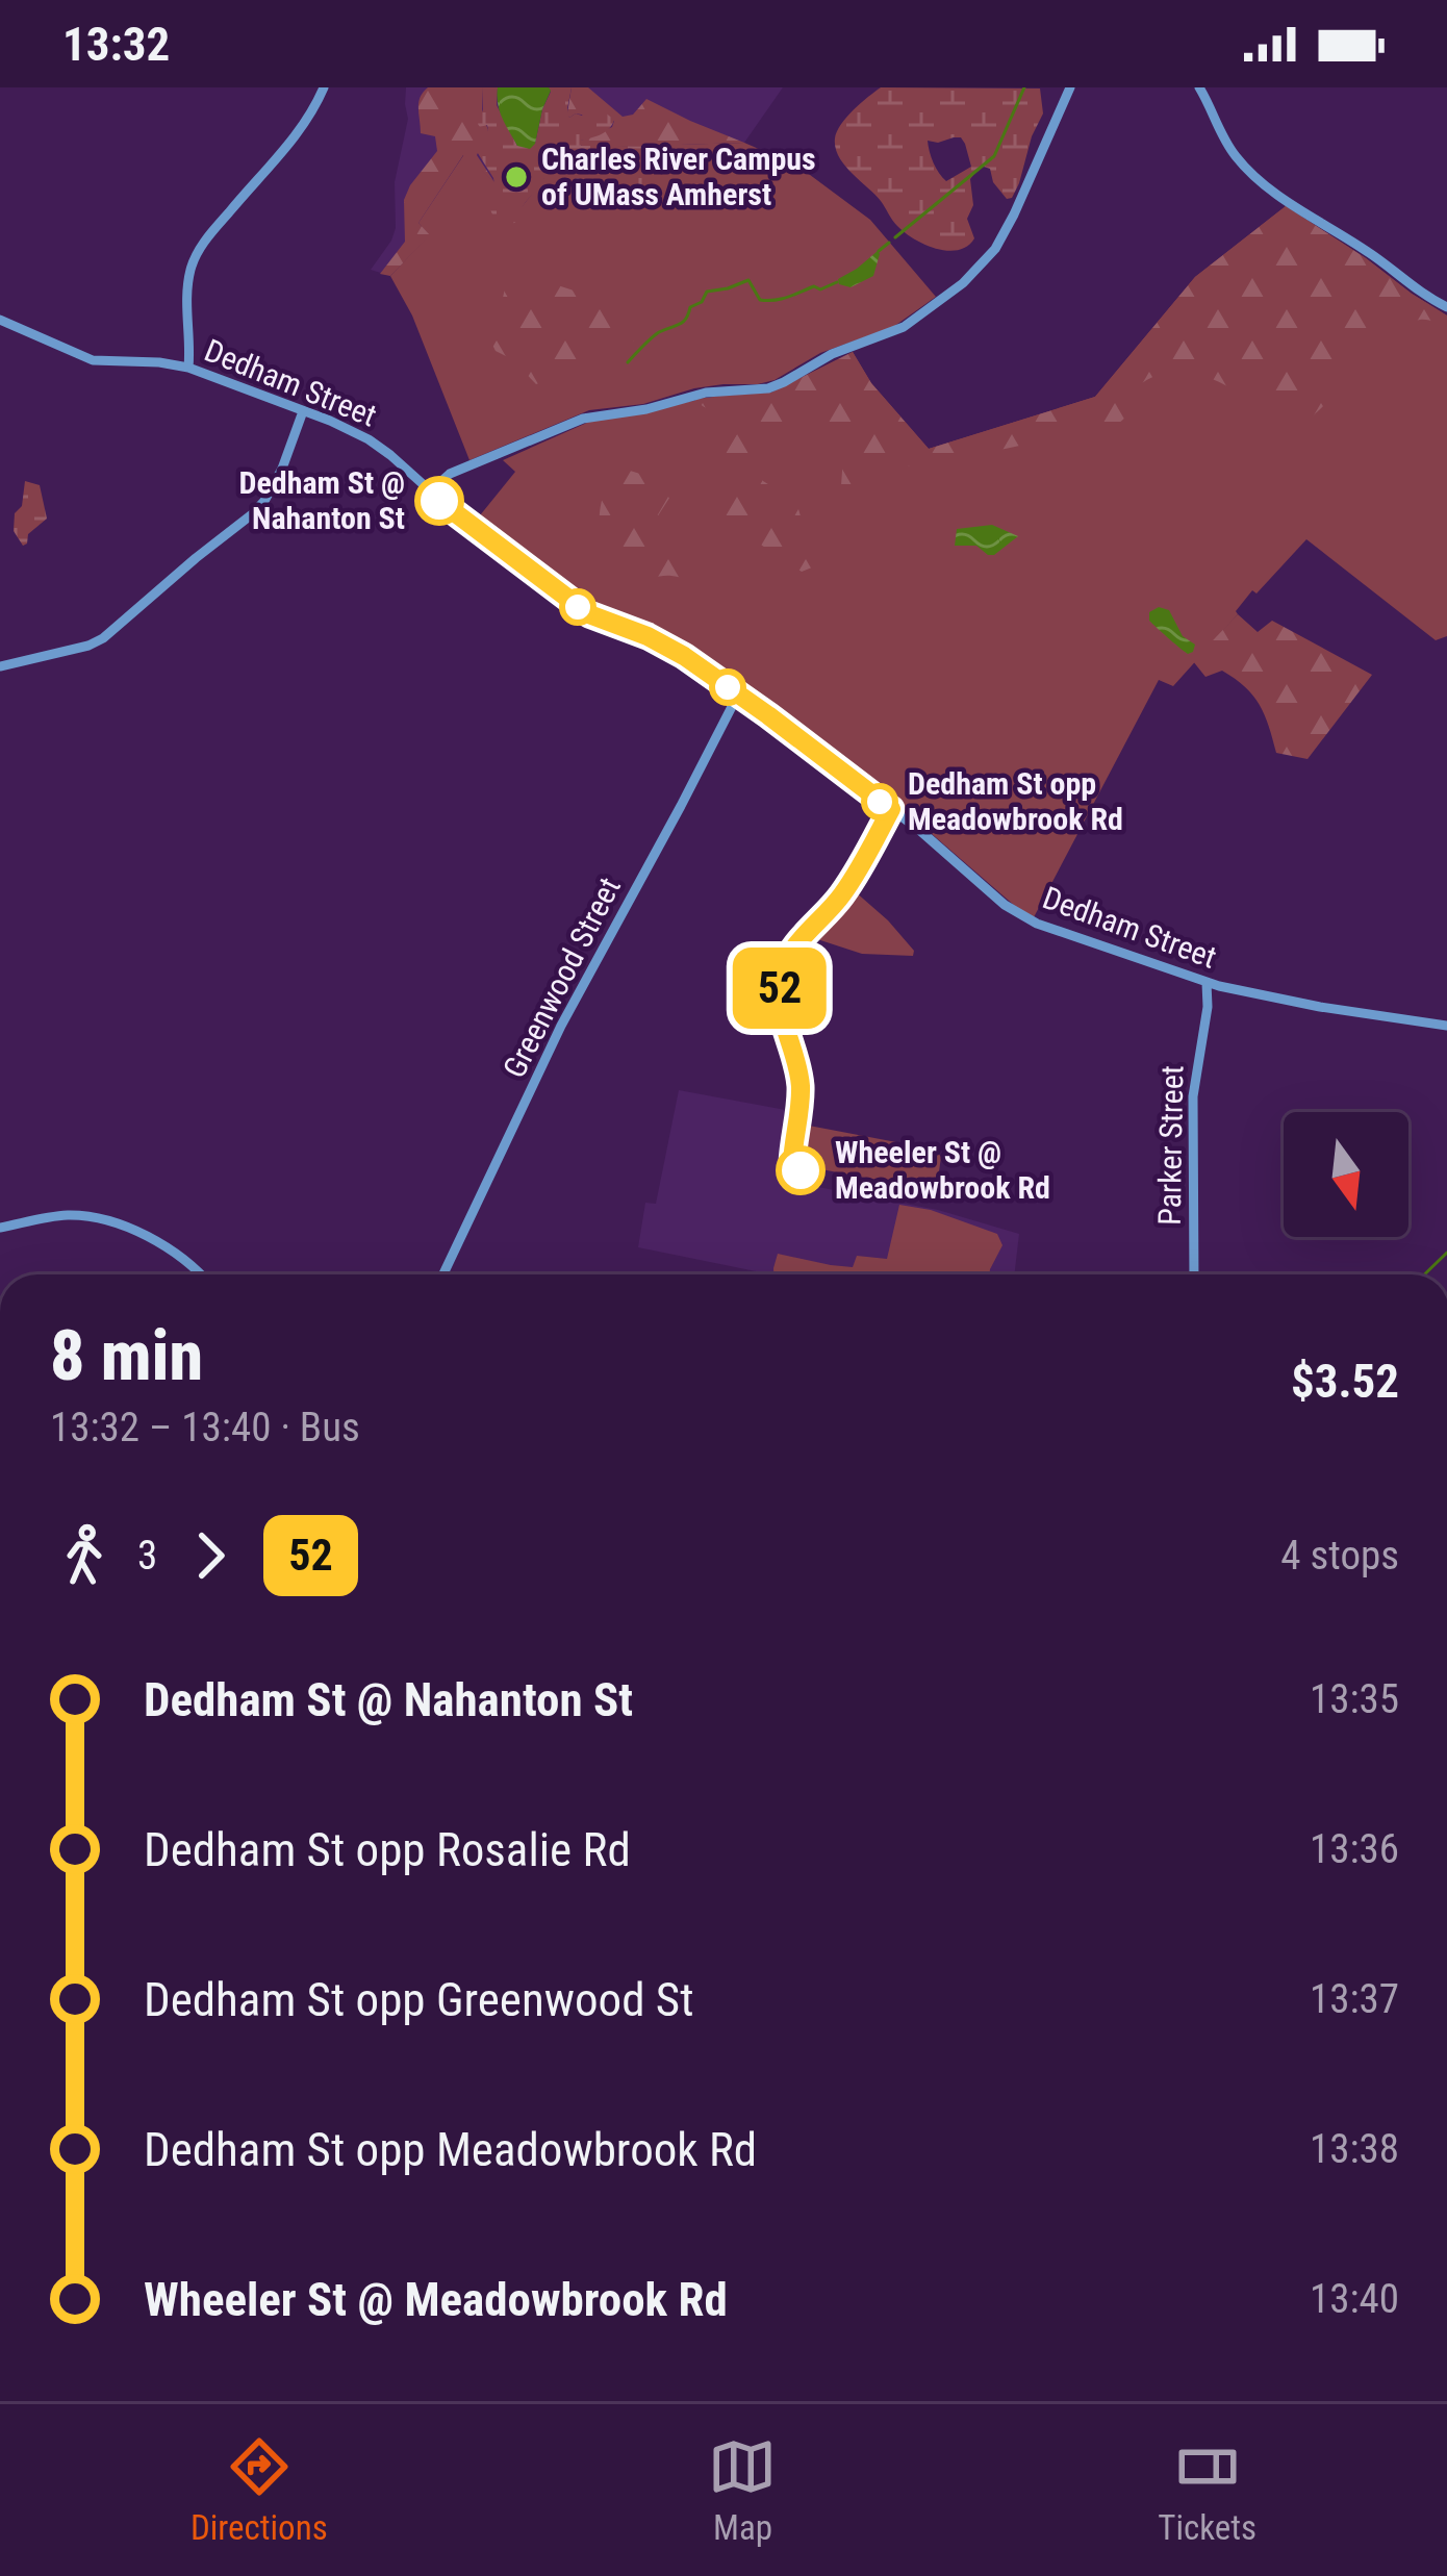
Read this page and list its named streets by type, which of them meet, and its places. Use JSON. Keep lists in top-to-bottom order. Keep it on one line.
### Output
{"streets":{"main road":["Dedham Street","Greenwood Street","Parker Street"]},"crossings":[["Dedham Street","Greenwood Street"],["Dedham Street","Parker Street"]],"places":["Charles River Campus of UMass Amherst","Dedham St @ Nahanton St","Dedham St opp Meadowbrook Rd","Wheeler St @ Meadowbrook Rd"],"lines":["bus line 52"],"north":"bottom","page":{"status":"13:32","on_map":"52","heading":["8 min","13:32 – 13:40 · Bus","$3.52"],"legs":["3","52","4 stops"],"list":[{"name":"Dedham St @ Nahanton St","value":"13:35"},{"name":"Dedham St opp Rosalie Rd","value":"13:36"},{"name":"Dedham St opp Greenwood St","value":"13:37"},{"name":"Dedham St opp Meadowbrook Rd","value":"13:38"},{"name":"Wheeler St @ Meadowbrook Rd","value":"13:40"}],"tabs":["Directions","Map","Tickets"]}}
